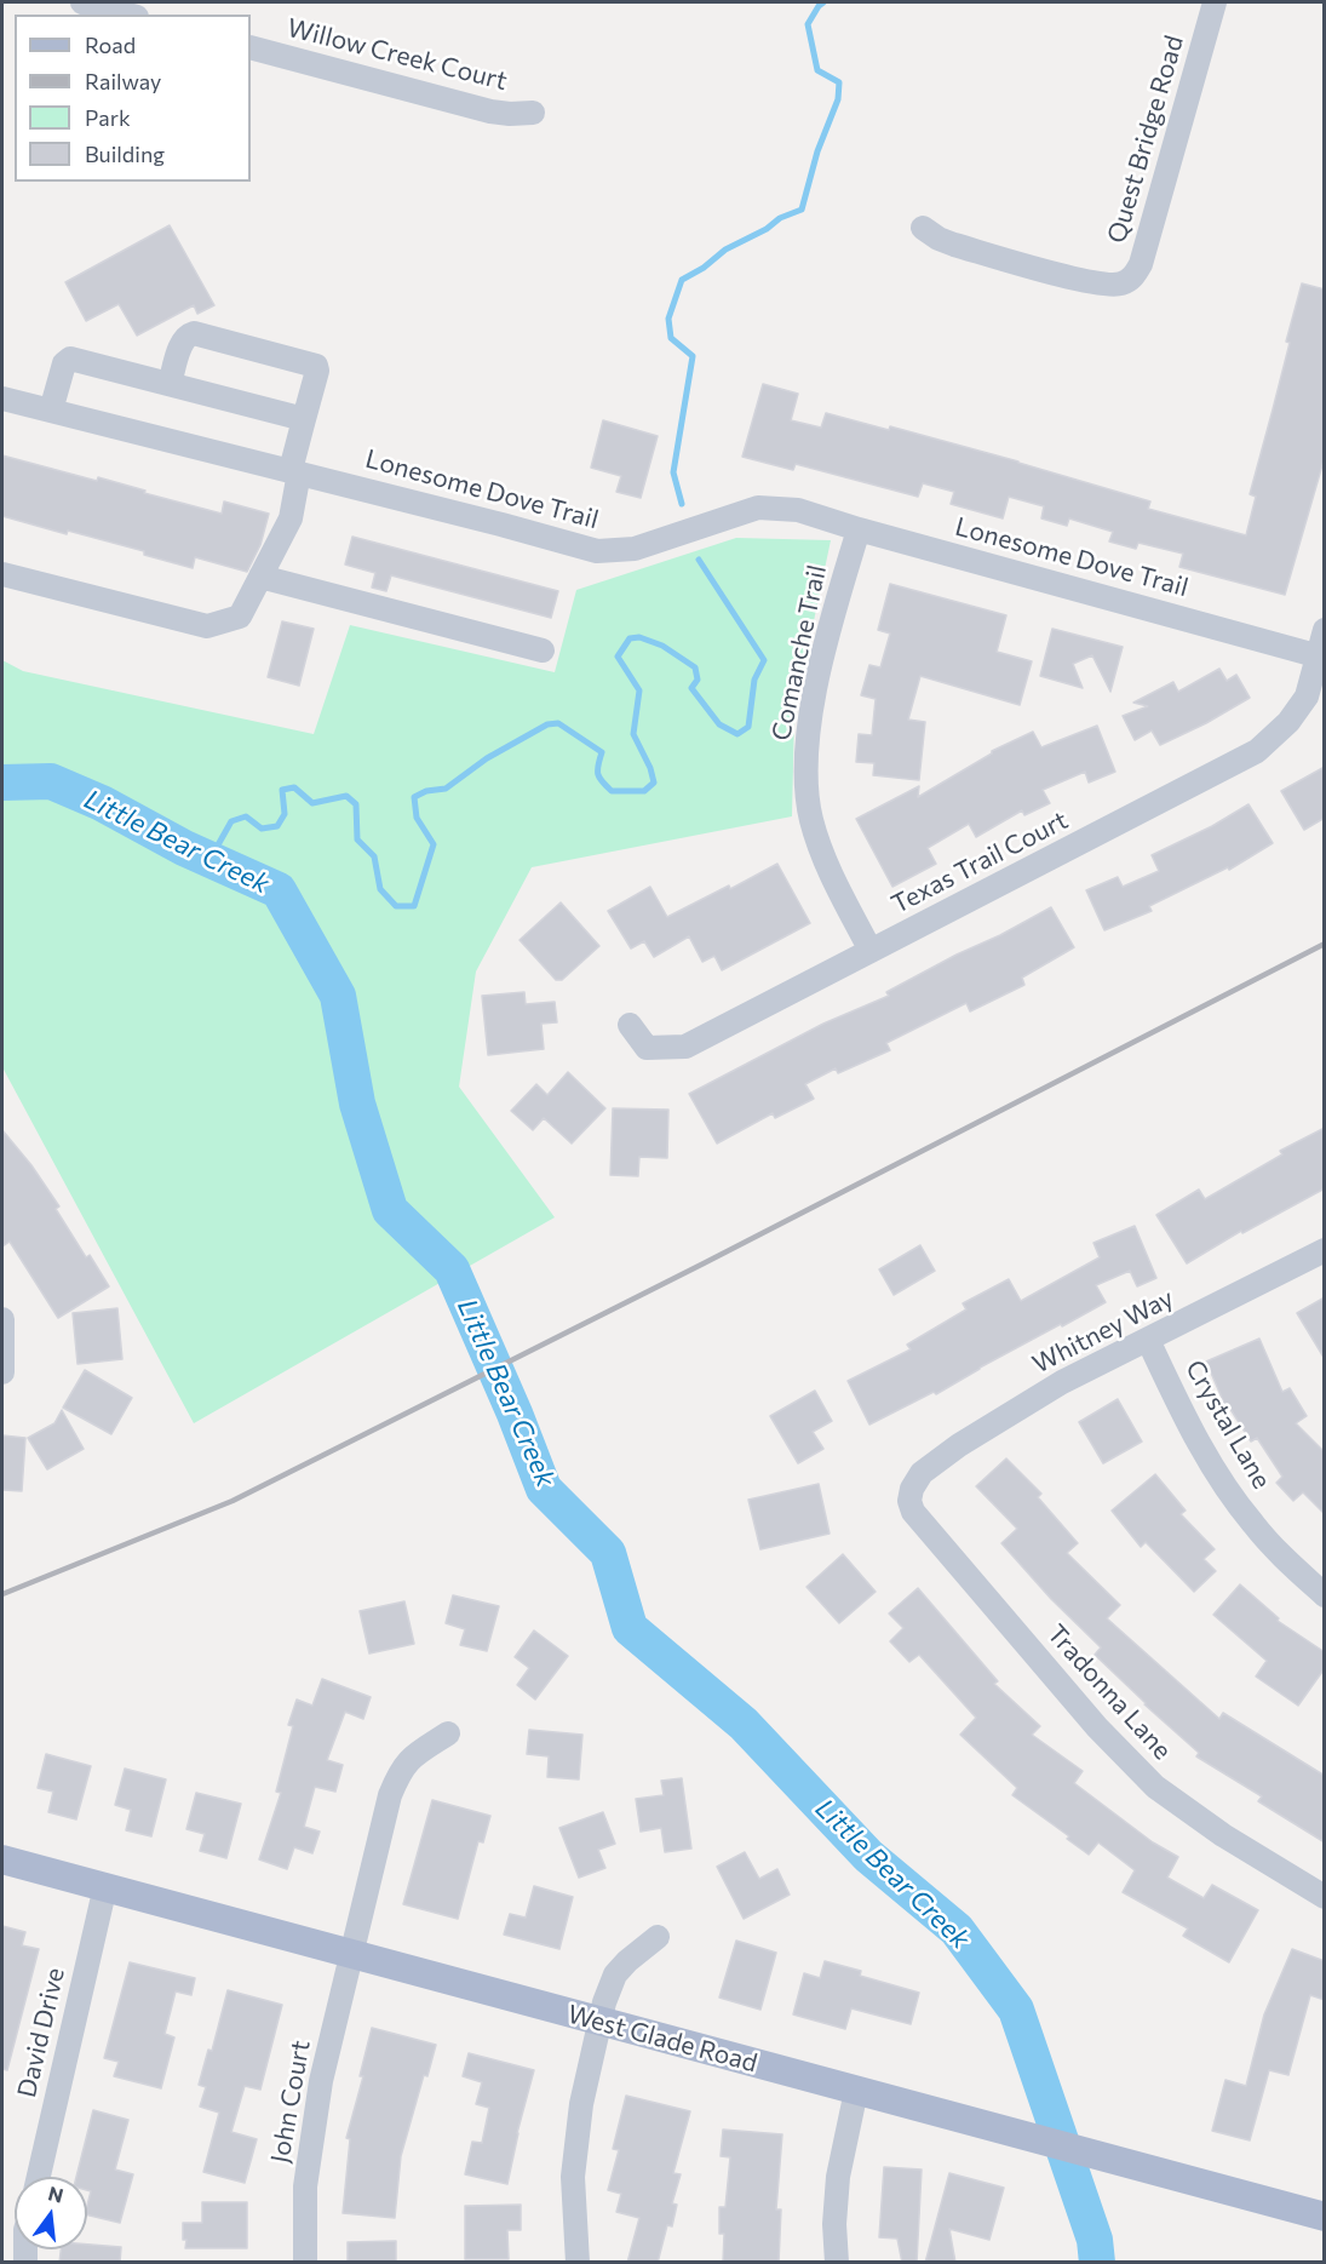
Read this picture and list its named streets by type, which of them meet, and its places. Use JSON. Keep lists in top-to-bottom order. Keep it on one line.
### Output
{"streets":{"main road":["West Glade Road"],"street":["Willow Creek Court","Quest Bridge Road","Lonesome Dove Trail","Comanche Trail","Texas Trail Court","Whitney Way","Crystal Lane","Tradonna Lane","David Drive","John Court"]},"crossings":[["Lonesome Dove Trail","Comanche Trail"],["Lonesome Dove Trail","Texas Trail Court"],["Comanche Trail","Texas Trail Court"],["Whitney Way","Crystal Lane"],["Whitney Way","Tradonna Lane"],["David Drive","West Glade Road"],["West Glade Road","John Court"]],"water":["Little Bear Creek"],"legend":["Road","Railway","Park","Building"],"north":"top"}
